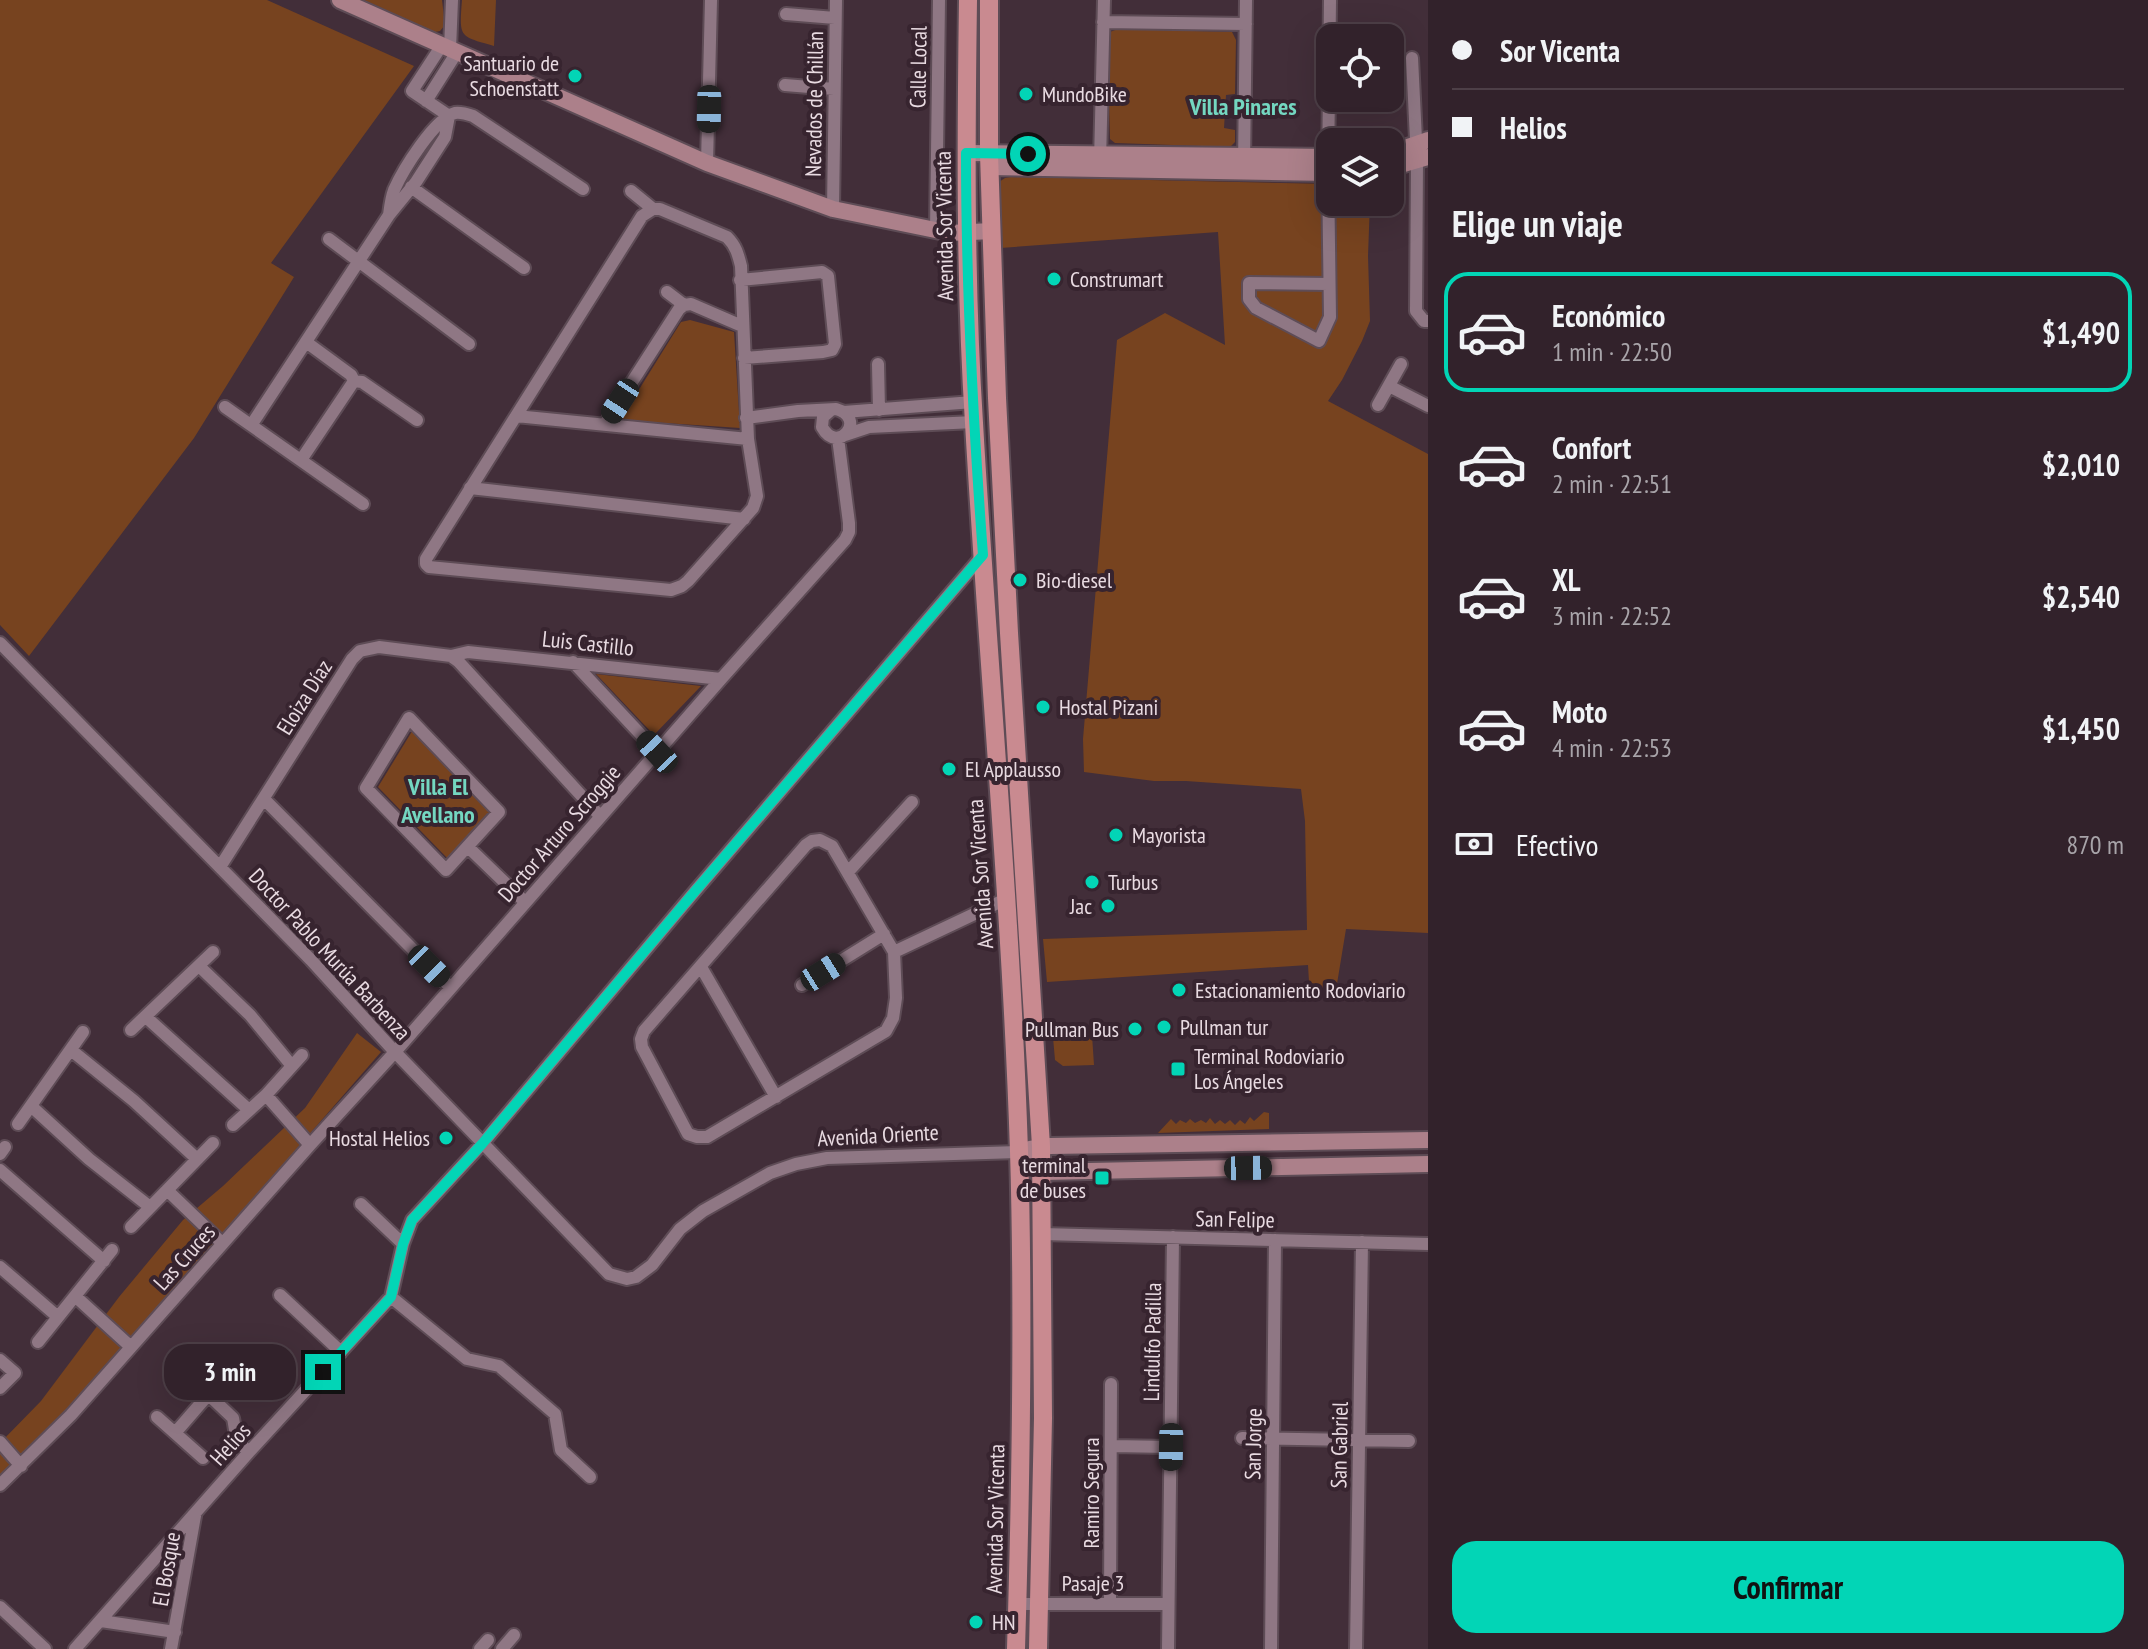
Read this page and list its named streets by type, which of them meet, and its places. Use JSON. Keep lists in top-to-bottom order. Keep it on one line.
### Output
{"streets":{"main road":["Avenida Sor Vicenta"],"street":["Calle Local","Nevados de Chillán","Luis Castillo","Eloiza Díaz","Doctor Arturo Scroggie","Doctor Pablo Murúa Barbenza","Avenida Oriente","San Felipe","Las Cruces","Lindulfo Padilla","Helios","San Jorge","San Gabriel","Ramiro Segura","El Bosque","Pasaje 3"]},"crossings":[["Avenida Sor Vicenta","Avenida Oriente"],["Avenida Sor Vicenta","San Felipe"],["Avenida Sor Vicenta","Helios"],["Avenida Sor Vicenta","Pasaje 3"],["Luis Castillo","Eloiza Díaz"],["Luis Castillo","Doctor Arturo Scroggie"],["Eloiza Díaz","Doctor Pablo Murúa Barbenza"],["Doctor Arturo Scroggie","Doctor Pablo Murúa Barbenza"],["Doctor Arturo Scroggie","Las Cruces"],["Doctor Pablo Murúa Barbenza","Avenida Oriente"],["Doctor Pablo Murúa Barbenza","Las Cruces"],["Doctor Pablo Murúa Barbenza","Helios"],["San Felipe","Lindulfo Padilla"],["San Felipe","San Jorge"],["San Felipe","San Gabriel"],["Lindulfo Padilla","Pasaje 3"],["Helios","El Bosque"],["Ramiro Segura","Pasaje 3"]],"districts":["Villa Pinares","Villa El Avellano"],"places":{"other":["Santuario de Schoenstatt","MundoBike","Construmart","Bio-diesel","Hostal Pizani","El Applausso","Mayorista","Turbus","Jac","Estacionamiento Rodoviario","Pullman tur","Pullman Bus","Hostal Helios","HN"],"transit":["Terminal Rodoviario Los Ángeles","terminal de buses"]},"page":{"banner":["Sor Vicenta","Helios"],"heading":"Elige un viaje","list":[{"name":"Económico","note":"1 min · 22:50","value":"$1,490"},{"name":"Confort","note":"2 min · 22:51","value":"$2,010"},{"name":"XL","note":"3 min · 22:52","value":"$2,540"},{"name":"Moto","note":"4 min · 22:53","value":"$1,450"}],"pay":["Efectivo","870 m"],"bubble":"3 min","buttons":"Confirmar"}}
